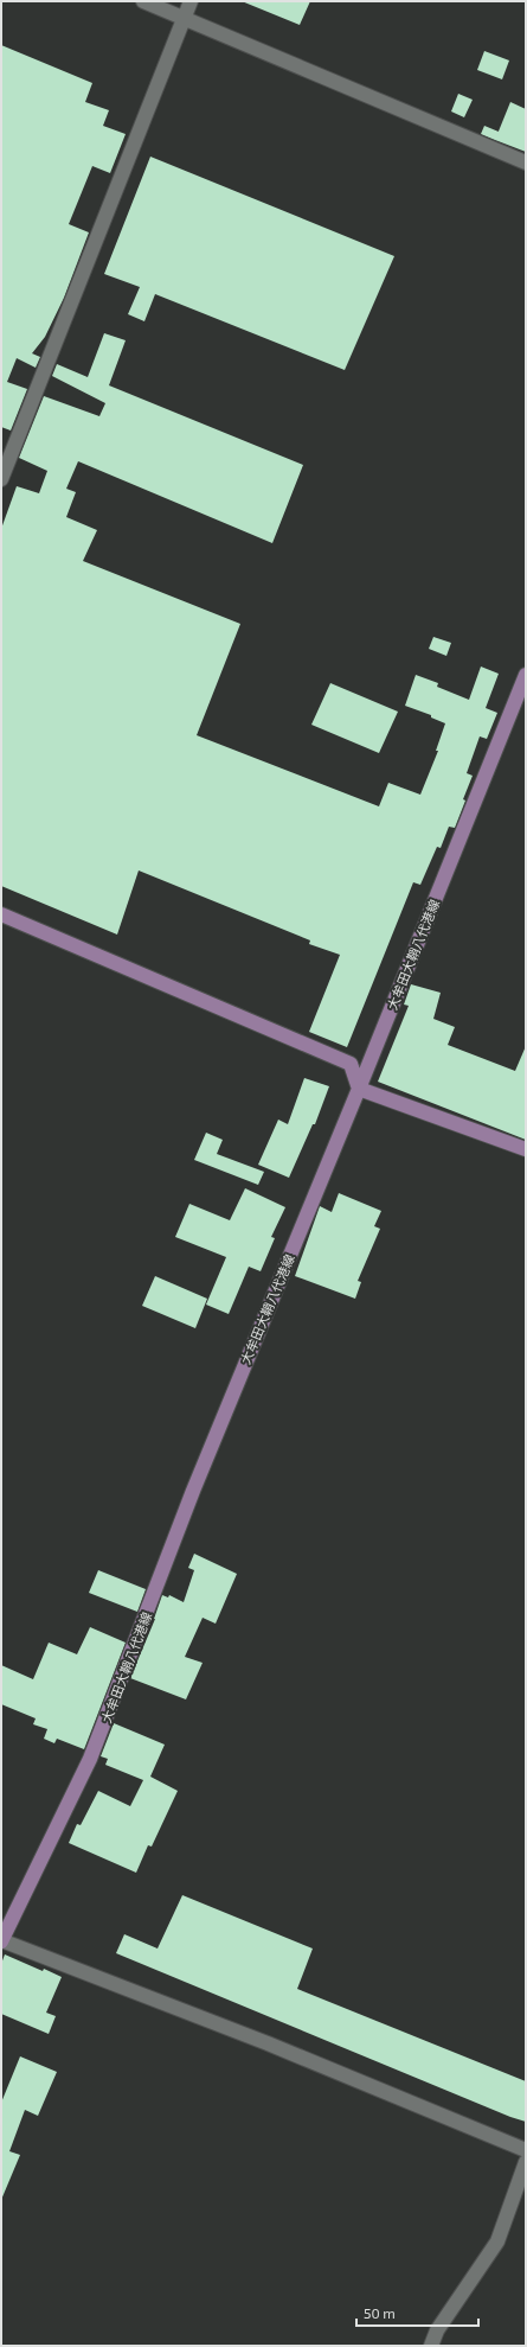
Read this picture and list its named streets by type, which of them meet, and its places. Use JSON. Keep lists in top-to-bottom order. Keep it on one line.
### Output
{"streets":{"main road":["大牟田大鞘八代港線"]},"scale_bar":"50 m"}
